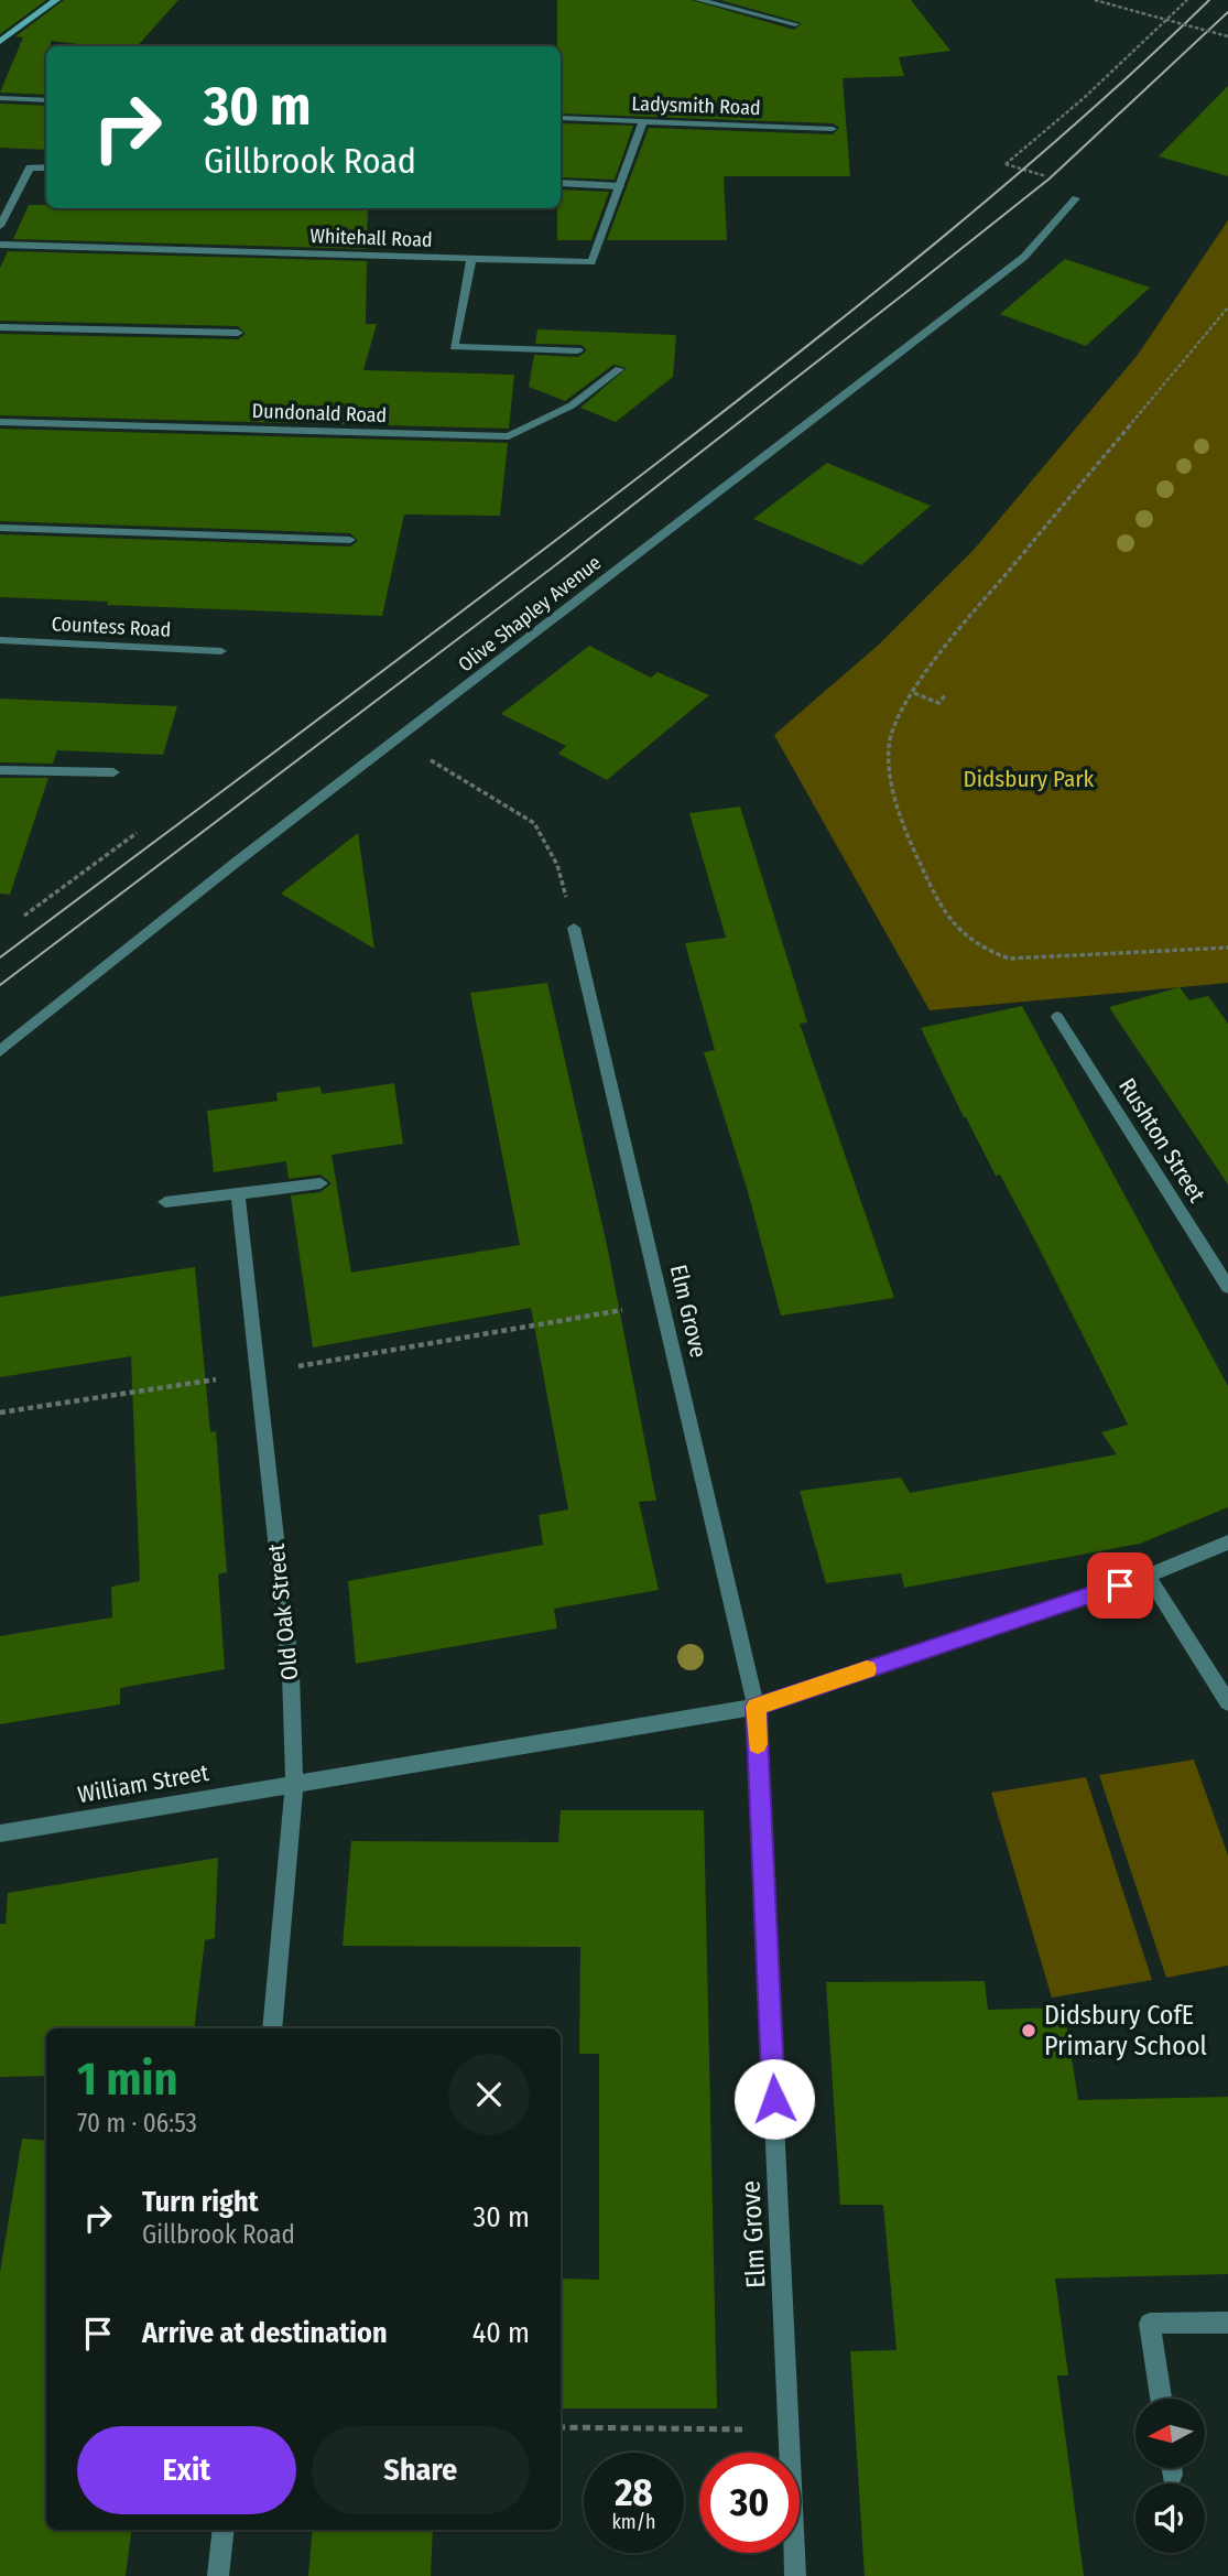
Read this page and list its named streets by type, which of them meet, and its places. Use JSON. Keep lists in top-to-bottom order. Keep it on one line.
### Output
{"streets":{"street":["Ladysmith Road","Whitehall Road","Dundonald Road","Olive Shapley Avenue","Countess Road","Rushton Street","Elm Grove","Old Oak Street","William Street"]},"crossings":[["Ladysmith Road","Whitehall Road"],["Old Oak Street","William Street"]],"parks":["Didsbury Park"],"places":["Didsbury CofE Primary School"],"north":"left","page":{"turn":["30 m","Gillbrook Road"],"heading":["1 min","70 m · 06:53"],"list":[{"name":"Turn right","note":"Gillbrook Road","value":"30 m"},{"name":"Arrive at destination","value":"40 m"}],"buttons":["Exit","Share"],"speed":"28 km/h","limit":"30"}}
